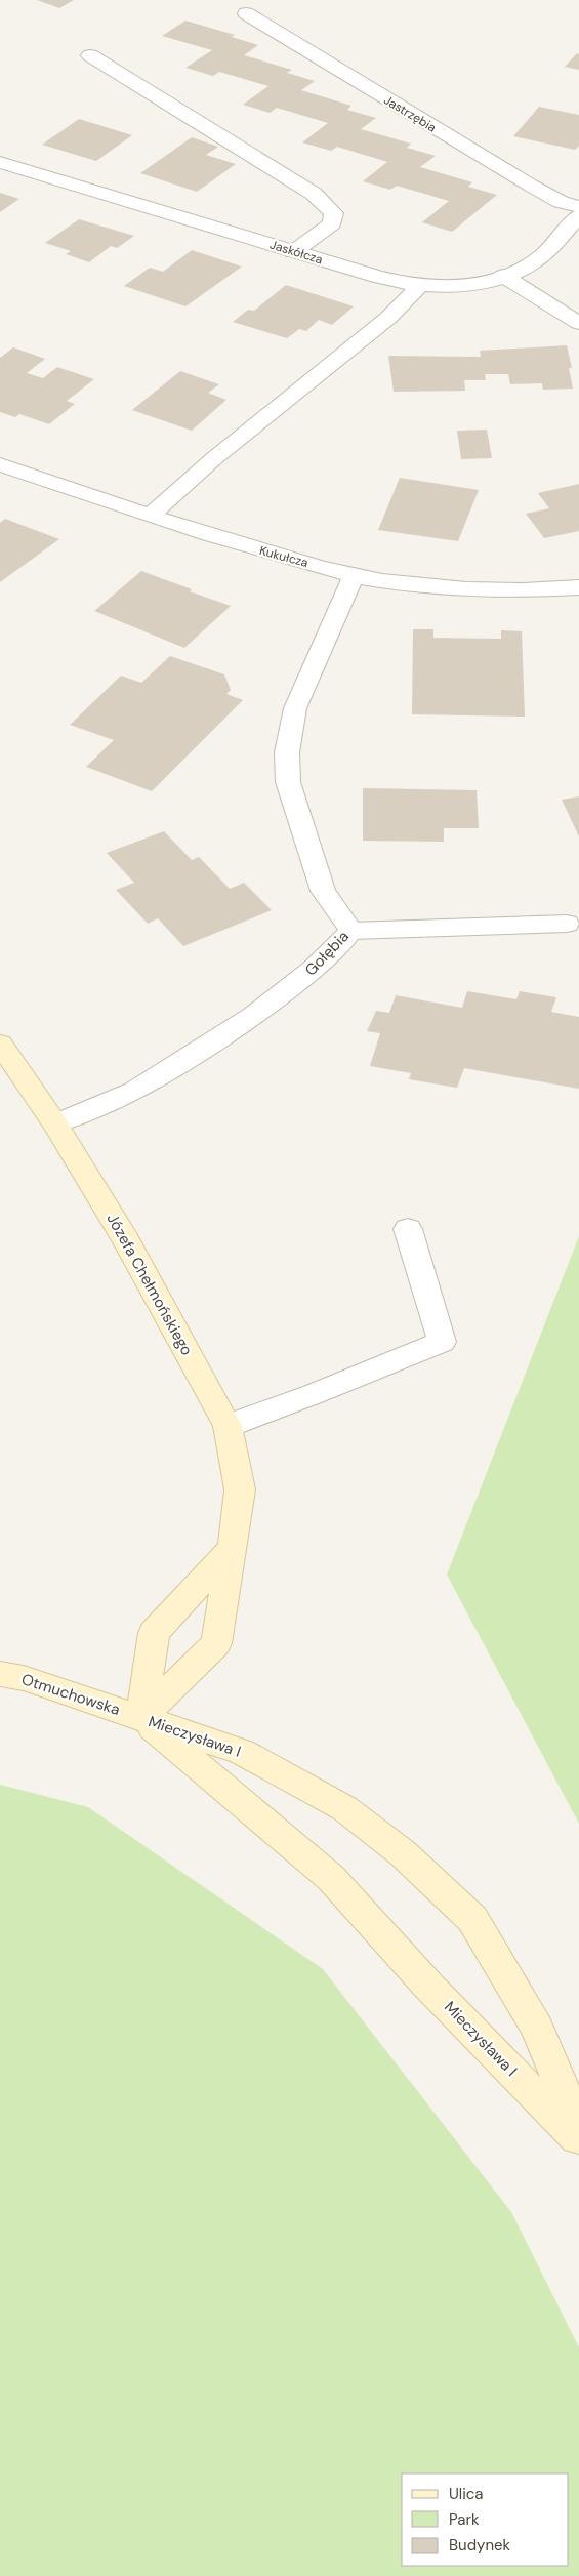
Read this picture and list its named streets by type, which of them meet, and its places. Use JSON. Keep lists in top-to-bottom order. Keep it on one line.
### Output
{"streets":{"main road":["Józefa Chełmońskiego","Otmuchowska","Mieczysława I"],"street":["Jastrzębia","Jaskółcza","Kukułcza","Gołębia"]},"crossings":[["Kukułcza","Gołębia"],["Gołębia","Józefa Chełmońskiego"],["Józefa Chełmońskiego","Otmuchowska"],["Józefa Chełmońskiego","Mieczysława I"],["Otmuchowska","Mieczysława I"]],"legend":["Ulica","Park","Budynek"]}
